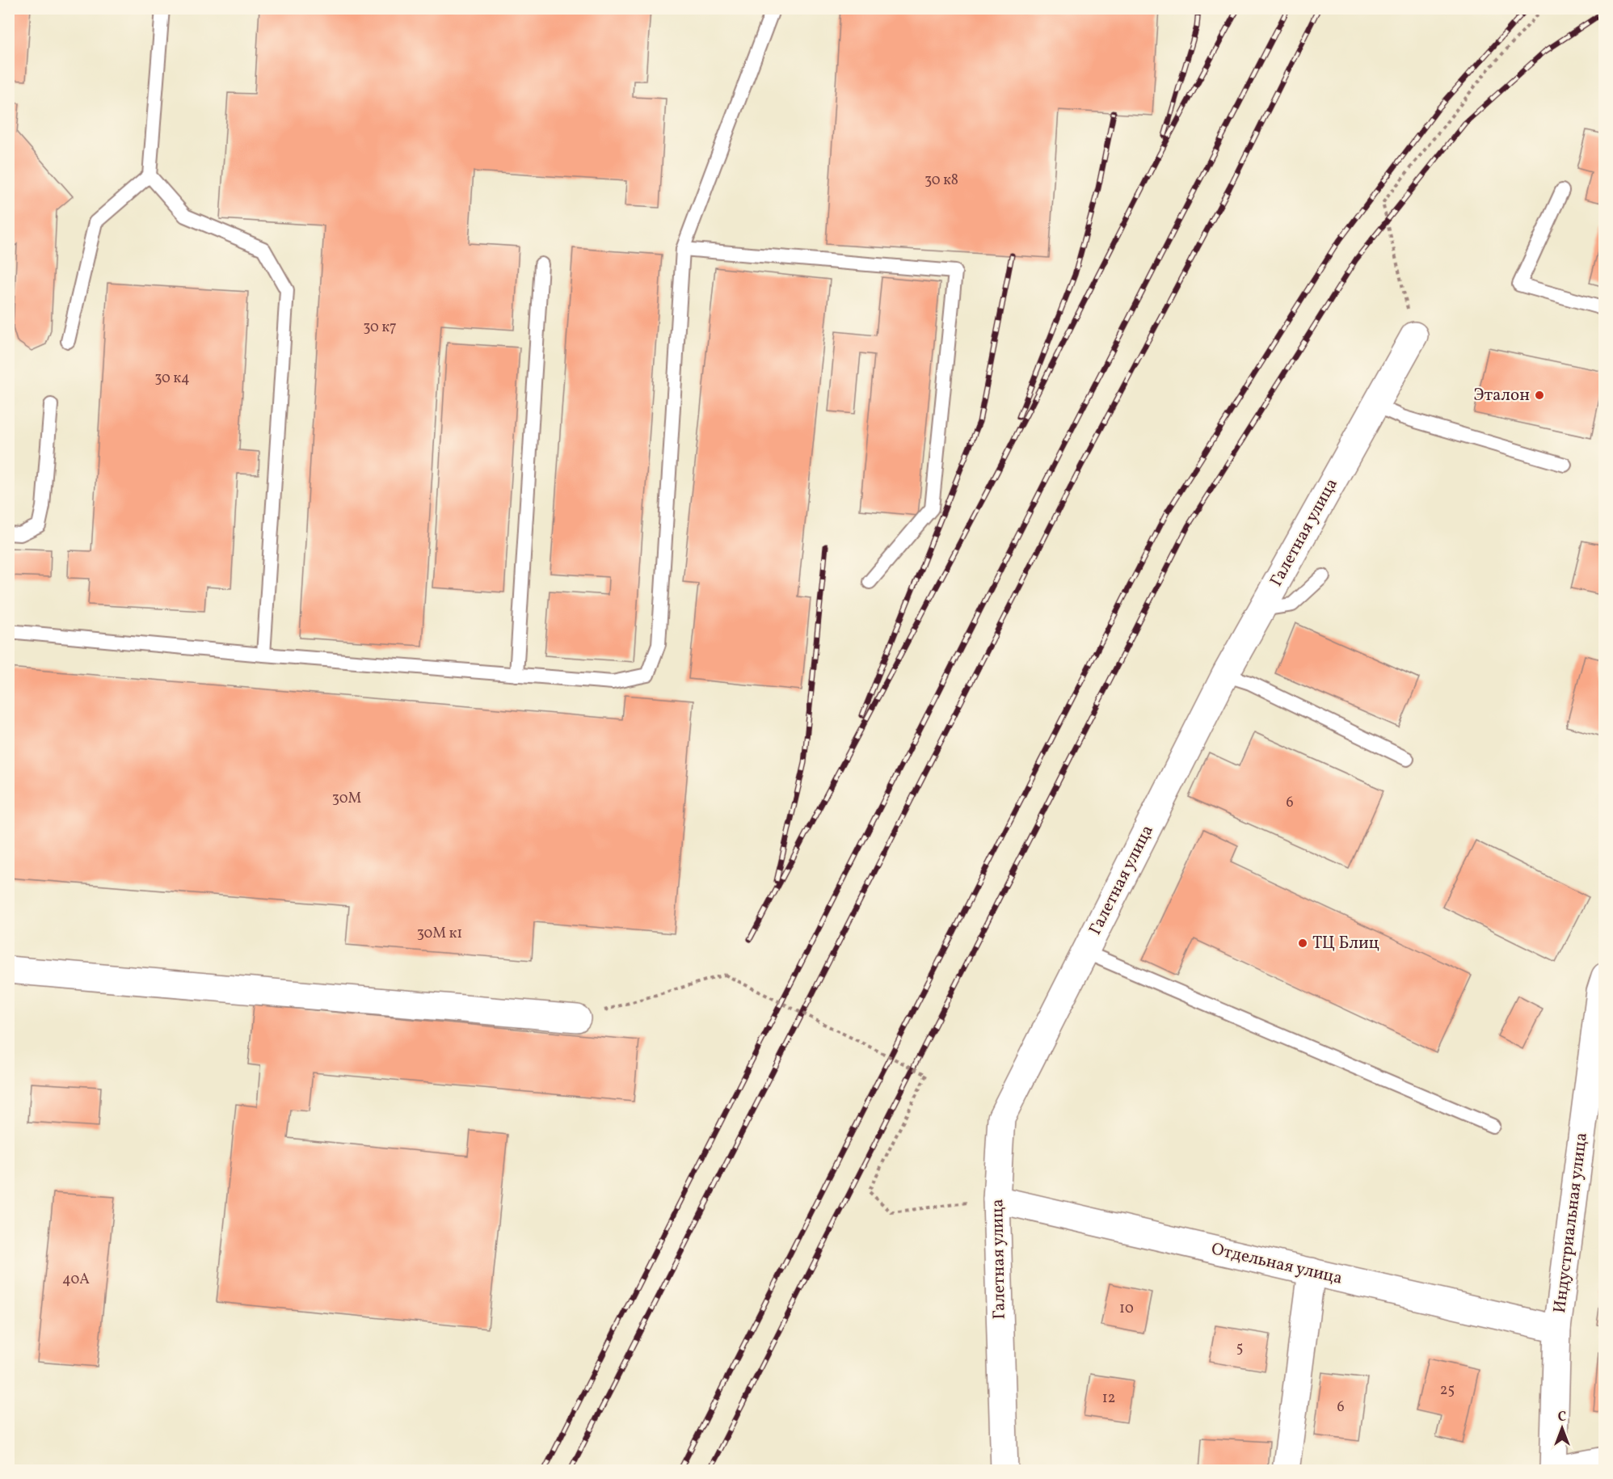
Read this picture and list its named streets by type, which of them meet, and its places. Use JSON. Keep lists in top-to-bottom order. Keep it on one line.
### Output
{"streets":{"street":["Галетная улица","Индустриальная улица","Отдельная улица"]},"crossings":[["Галетная улица","Отдельная улица"],["Индустриальная улица","Отдельная улица"]],"places":["Эталон","ТЦ Блиц"],"house_numbers":["30 к8","30 к7","30 к4","30М","6","30М к1","40А","10","5","25","12","6"],"north":"top"}
